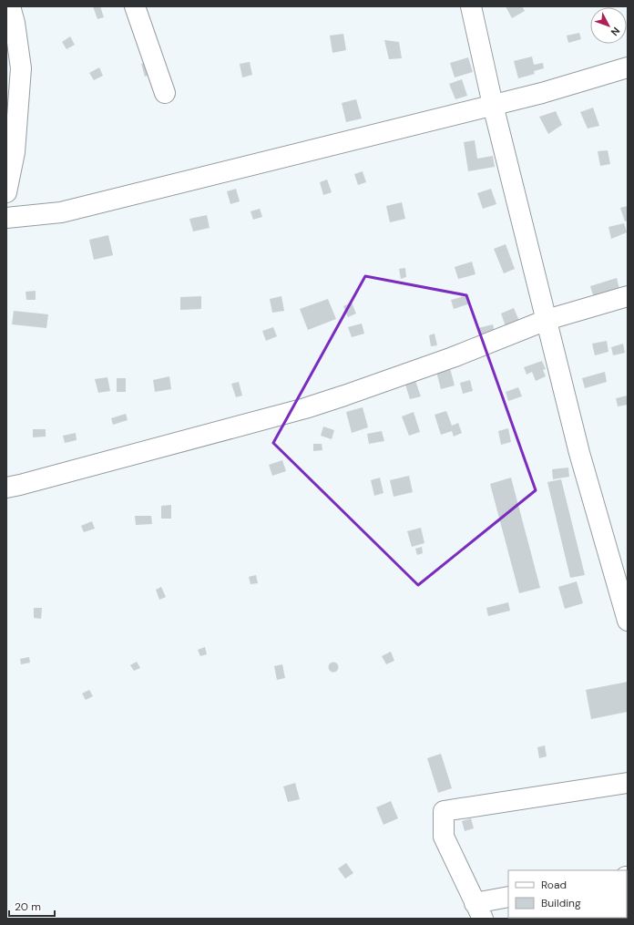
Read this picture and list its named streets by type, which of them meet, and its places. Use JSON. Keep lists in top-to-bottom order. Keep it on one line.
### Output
{"legend":["Road","Building"],"scale_bar":"20 m","north":"bottom right"}
